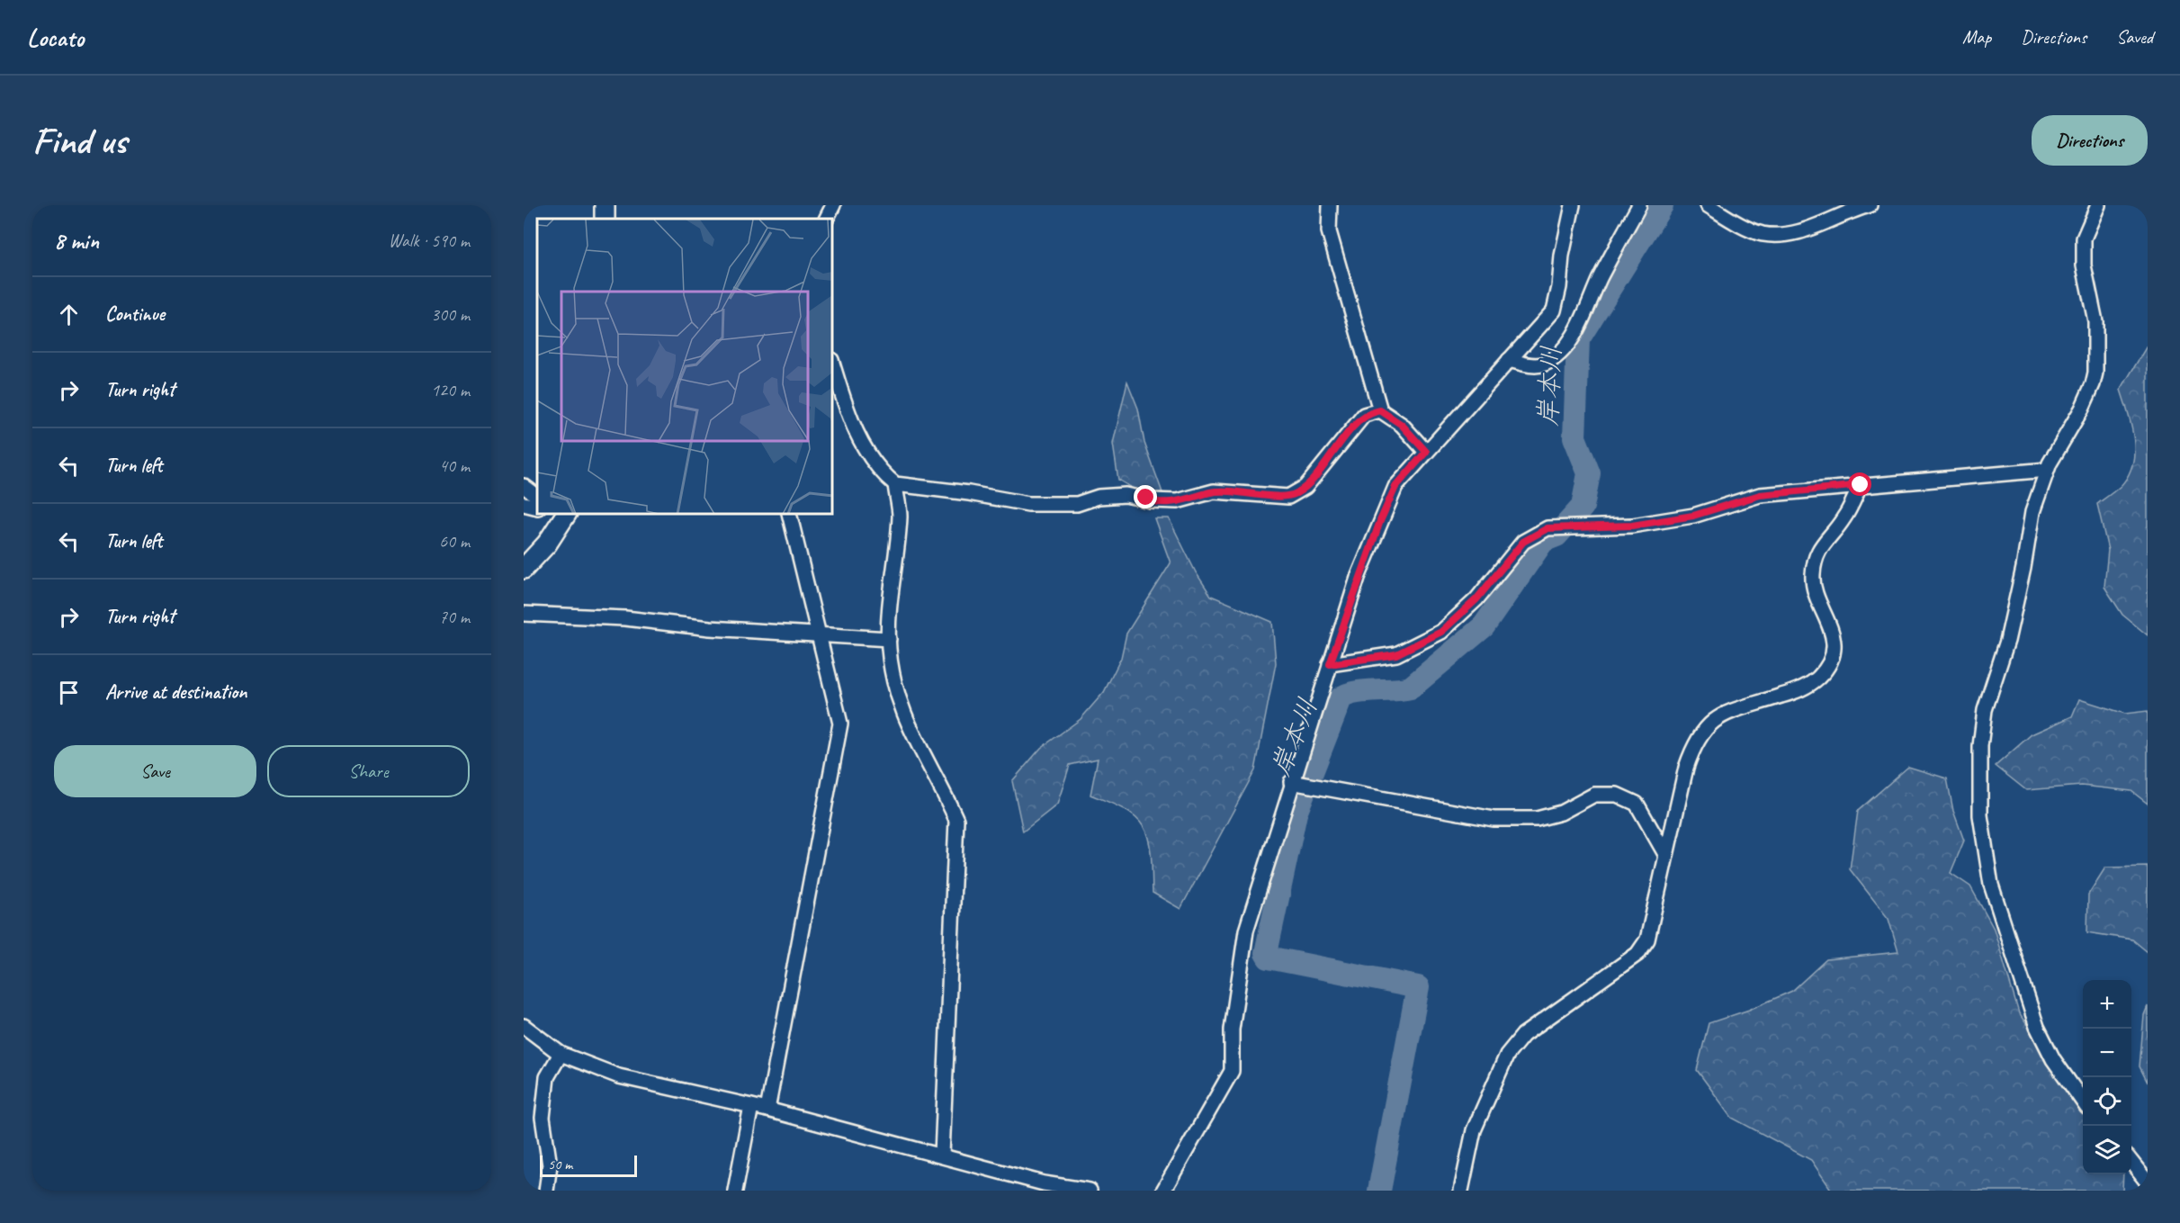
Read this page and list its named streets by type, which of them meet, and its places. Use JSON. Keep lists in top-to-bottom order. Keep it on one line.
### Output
{"water":["岸本川"],"scale_bar":"50 m","page":{"header":"Locato","nav":["Map","Directions","Saved"],"buttons":["Directions",["Save","Share"]],"title":"Find us","heading":["8 min","Walk · 590 m"],"list":[["Continue","300 m"],["Turn right","120 m"],["Turn left","40 m"],["Turn left","60 m"],["Turn right","70 m"],"Arrive at destination"],"map_buttons":["+","−"],"scale":"50 m"}}
